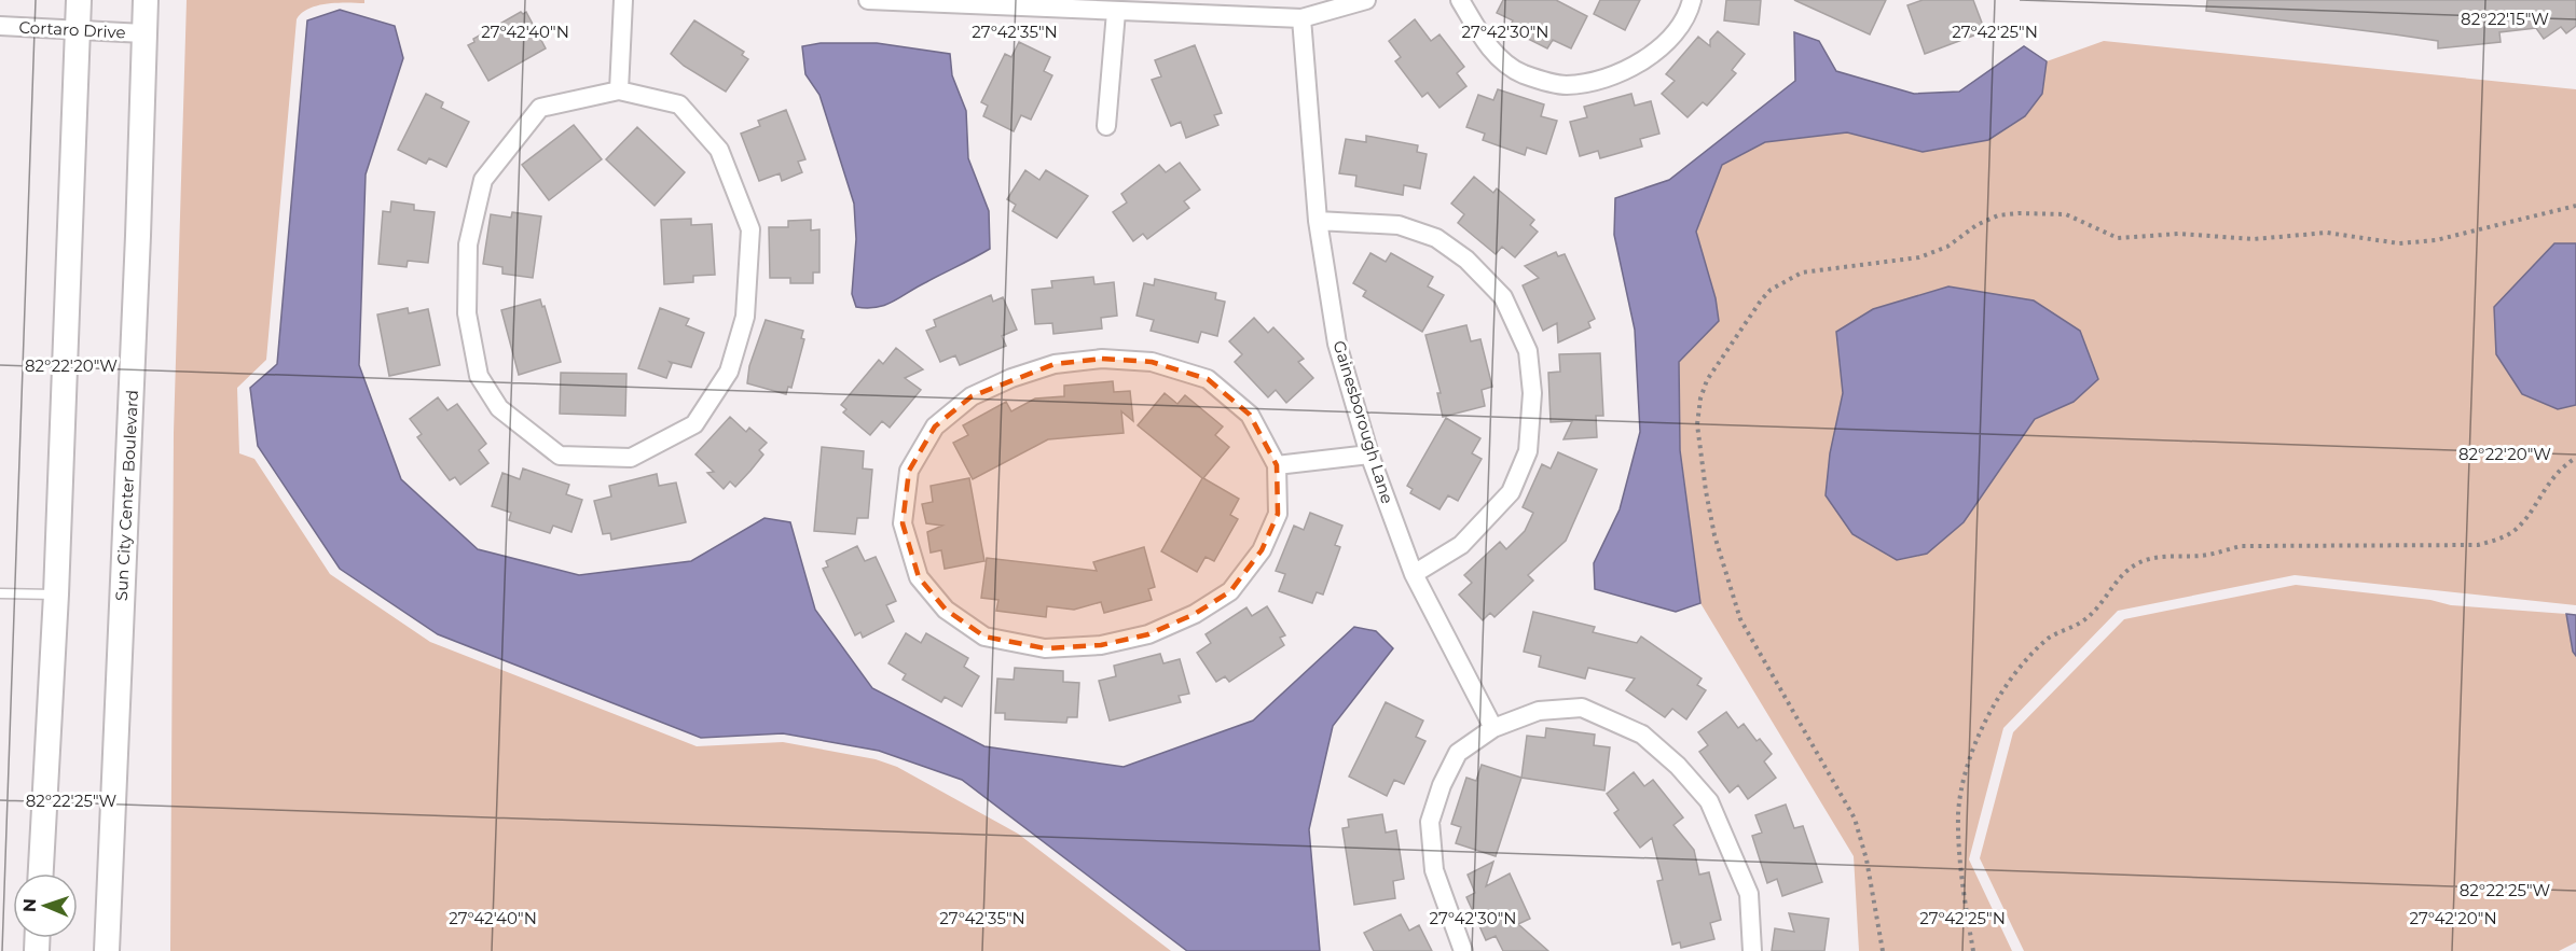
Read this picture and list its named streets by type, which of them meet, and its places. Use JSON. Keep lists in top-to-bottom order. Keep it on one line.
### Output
{"streets":{"main road":["Sun City Center Boulevard"],"street":["Cortaro Drive","Gainesborough Lane"]},"crossings":[["Cortaro Drive","Sun City Center Boulevard"]],"north":"left","coordinates":["82°22'15\"W","27°42'40\"N","27°42'35\"N","27°42'30\"N","27°42'25\"N","82°22'20\"W","82°22'25\"W","27°42'20\"N"]}
